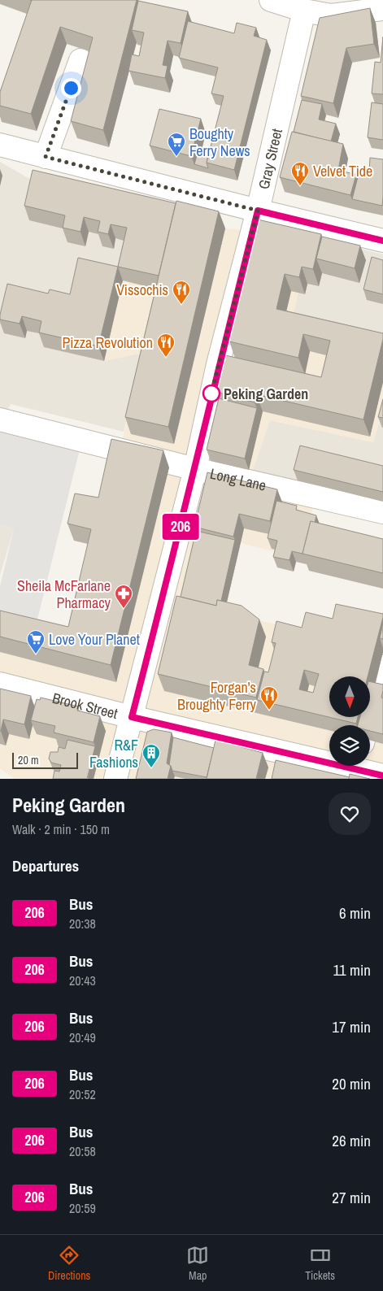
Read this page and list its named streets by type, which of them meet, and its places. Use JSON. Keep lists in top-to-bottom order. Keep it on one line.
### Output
{"streets":{"street":["Gray Street","Long Lane","Brook Street"]},"crossings":[["Gray Street","Long Lane"],["Gray Street","Brook Street"]],"places":{"supermarket":["Boughty Ferry News","Love Your Planet"],"restaurant":["Velvet Tide","Vissochis","Pizza Revolution","Forgan's Broughty Ferry"],"other":["Peking Garden"],"pharmacy":["Sheila McFarlane Pharmacy"],"building":["R&F Fashions"]},"lines":["bus line 206"],"scale_bar":"20 m","north":"bottom","page":{"on_map":"206","scale":"20 m","heading":[["Peking Garden","Walk · 2 min · 150 m"],"Departures"],"list":[{"mark":"206","name":"Bus","note":"20:38","value":"6 min"},{"mark":"206","name":"Bus","note":"20:43","value":"11 min"},{"mark":"206","name":"Bus","note":"20:49","value":"17 min"},{"mark":"206","name":"Bus","note":"20:52","value":"20 min"},{"mark":"206","name":"Bus","note":"20:58","value":"26 min"},{"mark":"206","name":"Bus","note":"20:59","value":"27 min"}],"tabs":["Directions","Map","Tickets"]}}
